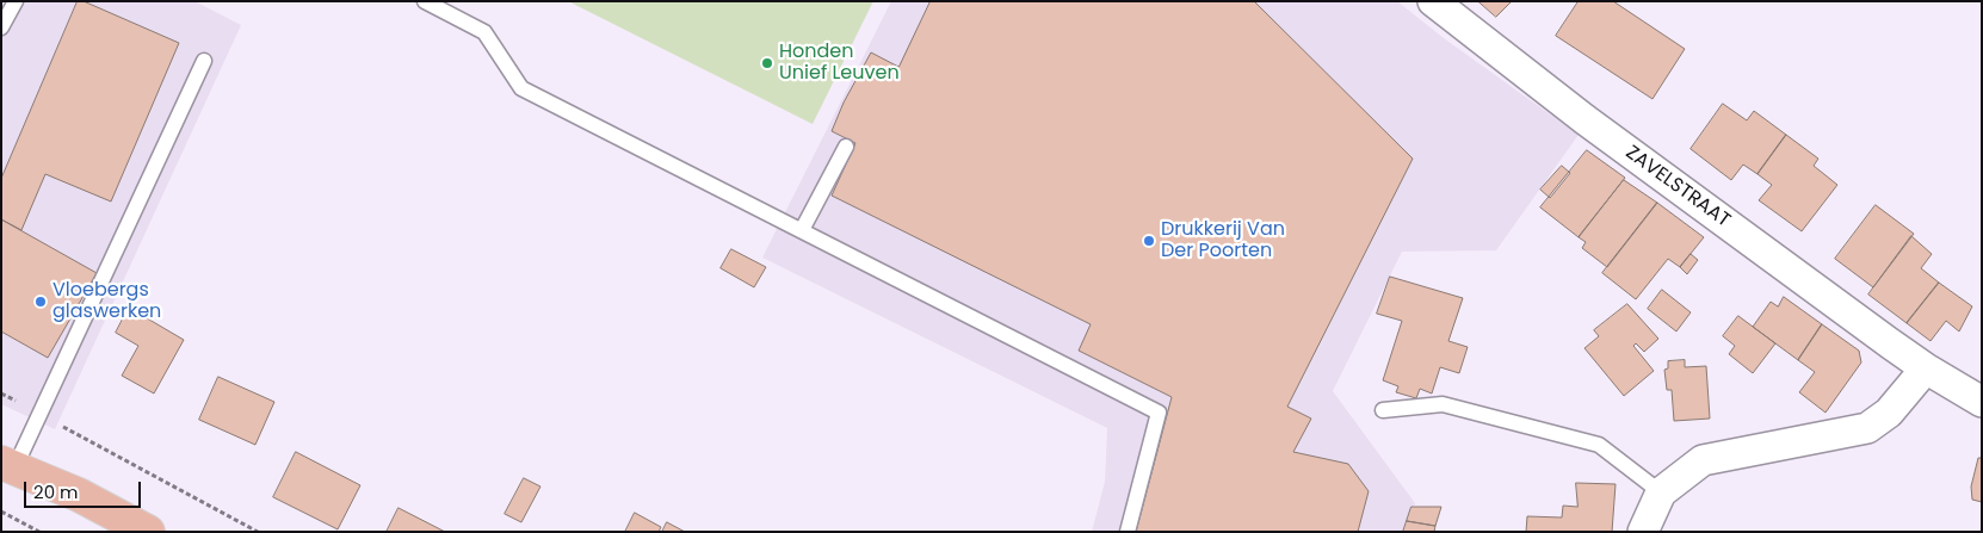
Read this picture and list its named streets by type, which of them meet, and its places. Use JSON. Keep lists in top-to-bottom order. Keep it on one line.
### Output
{"streets":{"street":["ZAVELSTRAAT"]},"places":["Honden Unief Leuven","Drukkerij Van Der Poorten","Vloebergs glaswerken"],"scale_bar":"20 m"}
